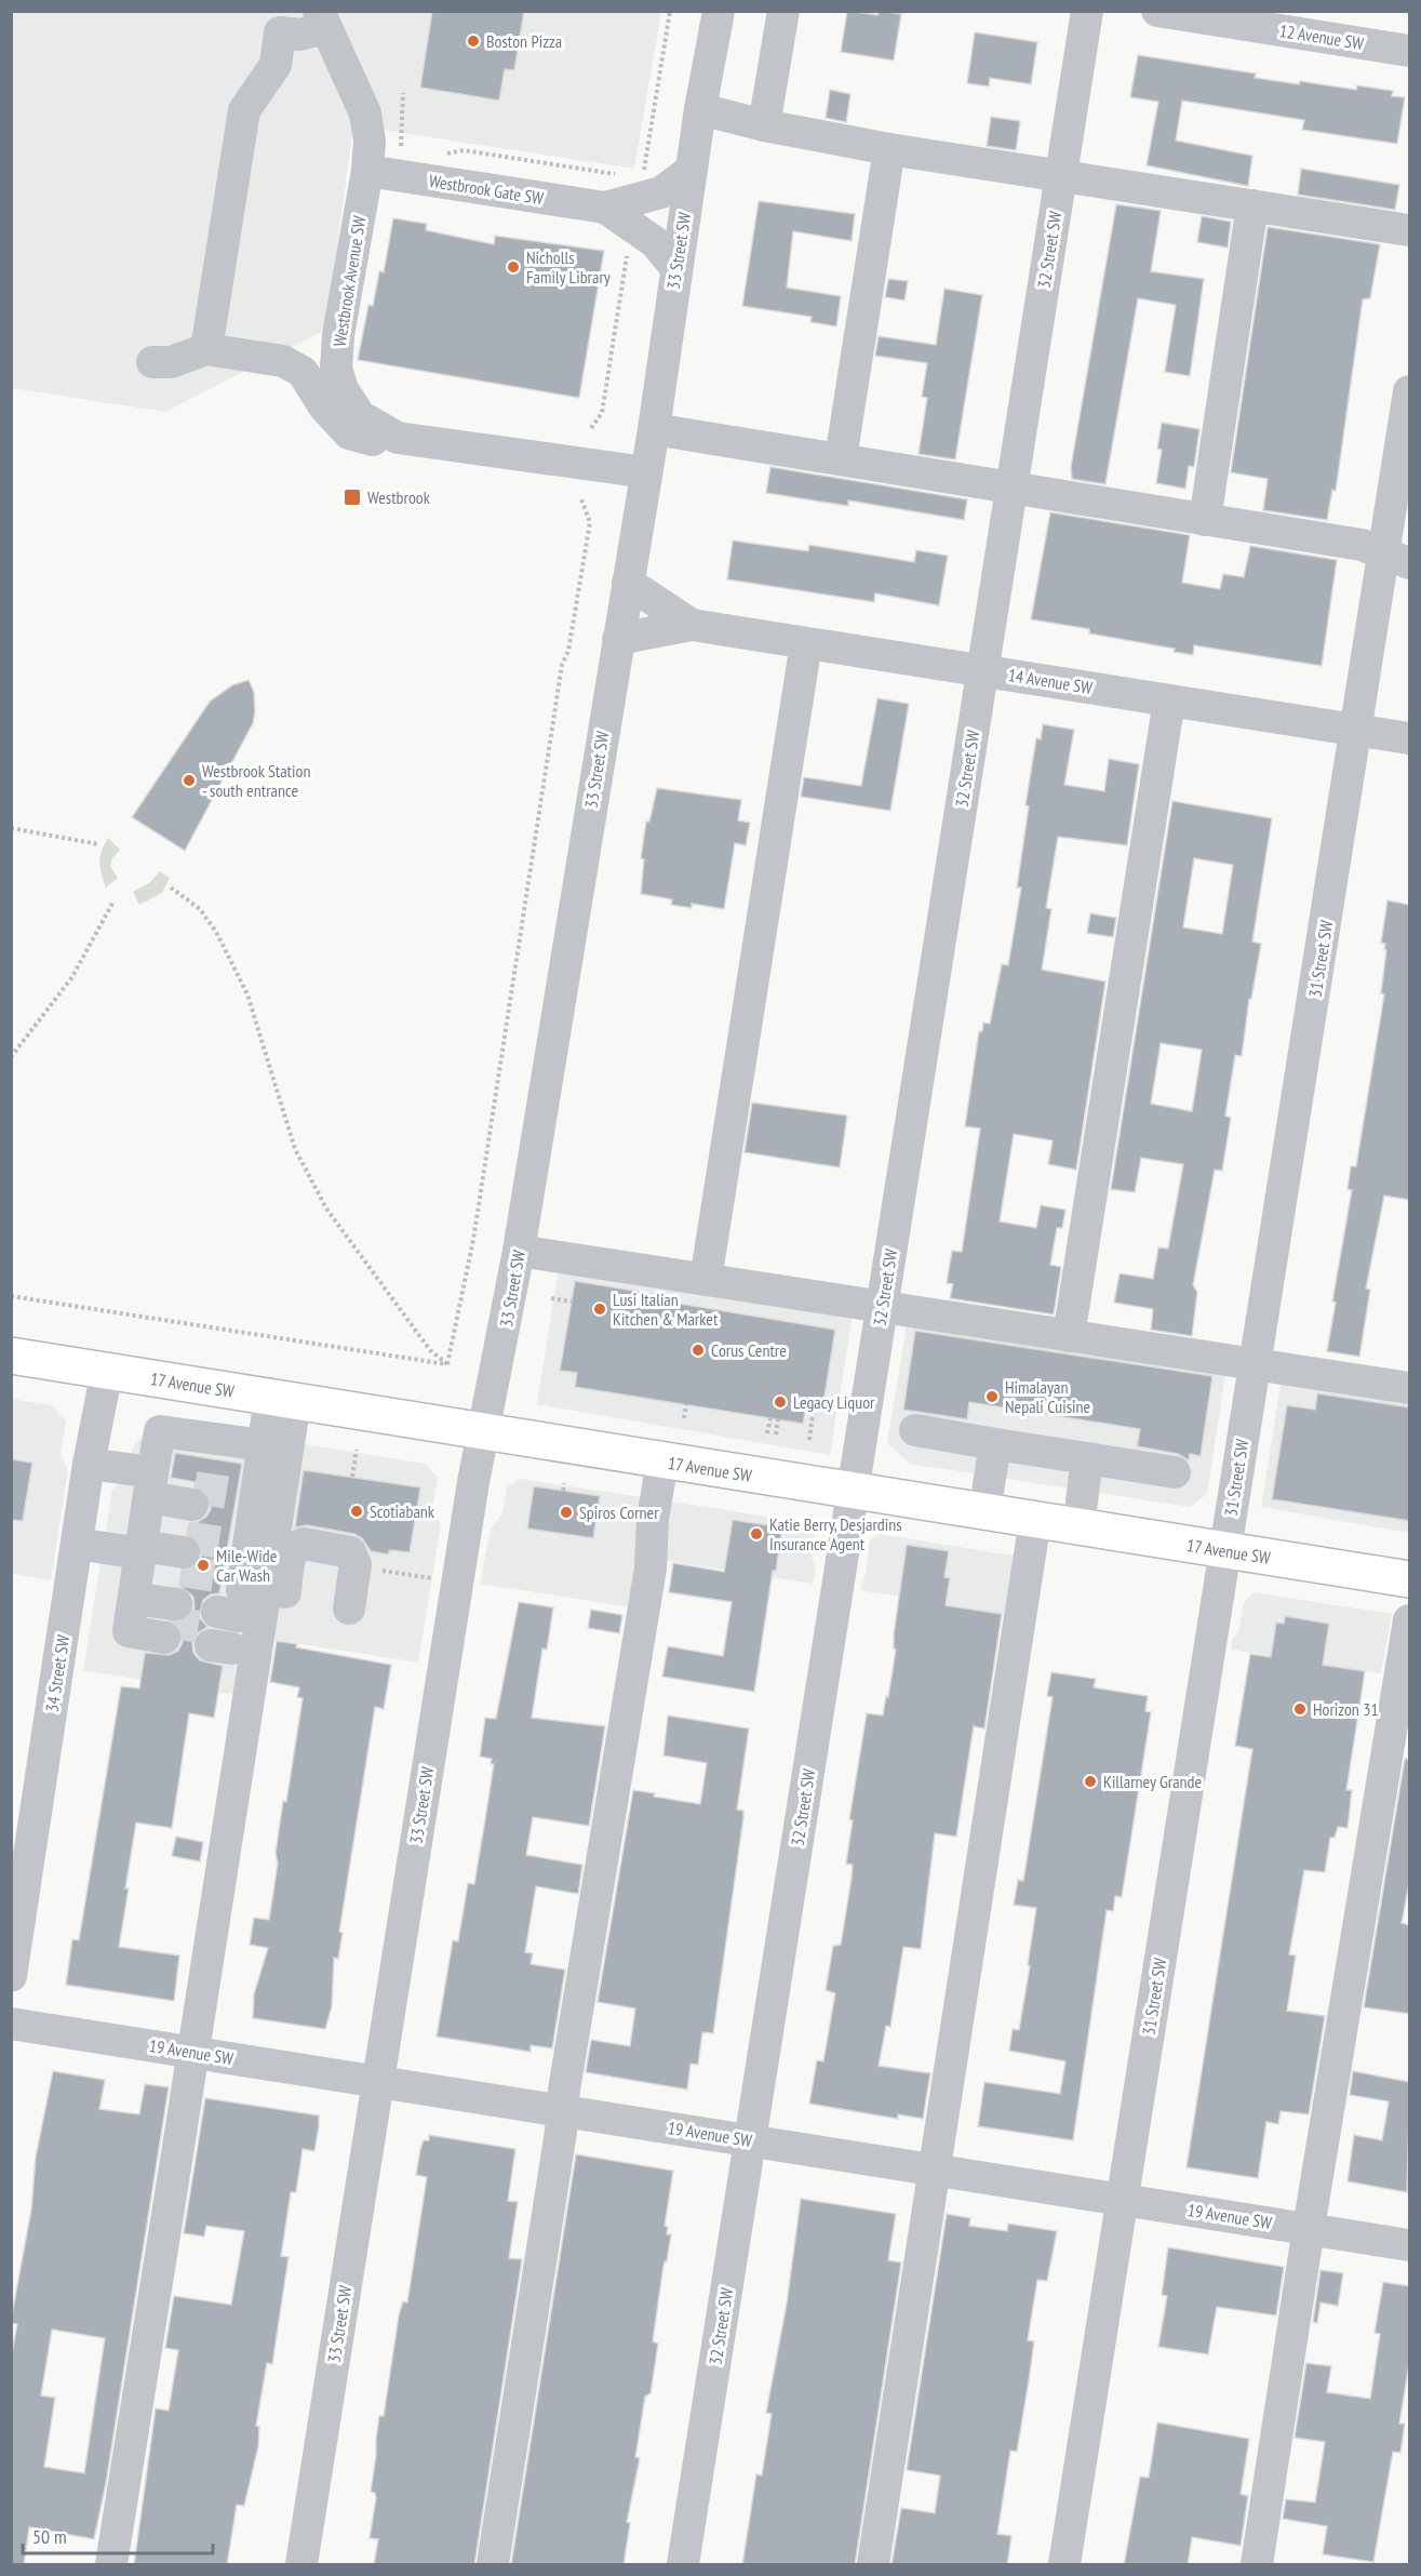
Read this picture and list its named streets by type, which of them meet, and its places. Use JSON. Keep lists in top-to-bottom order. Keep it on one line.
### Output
{"streets":{"main road":["17 Avenue SW"],"street":["12 Avenue SW","Westbrook Gate SW","32 Street SW","33 Street SW","Westbrook Avenue SW","14 Avenue SW","31 Street SW","34 Street SW","19 Avenue SW"]},"crossings":[["Westbrook Gate SW","33 Street SW"],["Westbrook Gate SW","Westbrook Avenue SW"],["32 Street SW","14 Avenue SW"],["32 Street SW","17 Avenue SW"],["32 Street SW","19 Avenue SW"],["33 Street SW","Westbrook Avenue SW"],["33 Street SW","14 Avenue SW"],["33 Street SW","17 Avenue SW"],["33 Street SW","19 Avenue SW"],["14 Avenue SW","31 Street SW"],["31 Street SW","17 Avenue SW"],["31 Street SW","19 Avenue SW"],["17 Avenue SW","34 Street SW"]],"places":{"other":["Boston Pizza","Nicholls Family Library","Westbrook Station - south entrance","Lusi Italian Kitchen & Market","Corus Centre","Himalayan Nepali Cuisine","Legacy Liquor","Scotiabank","Spiros Corner","Katie Berry, Desjardins Insurance Agent","Mile-Wide Car Wash","Horizon 31","Killarney Grande"],"transit":["Westbrook"]},"scale_bar":"50 m"}
